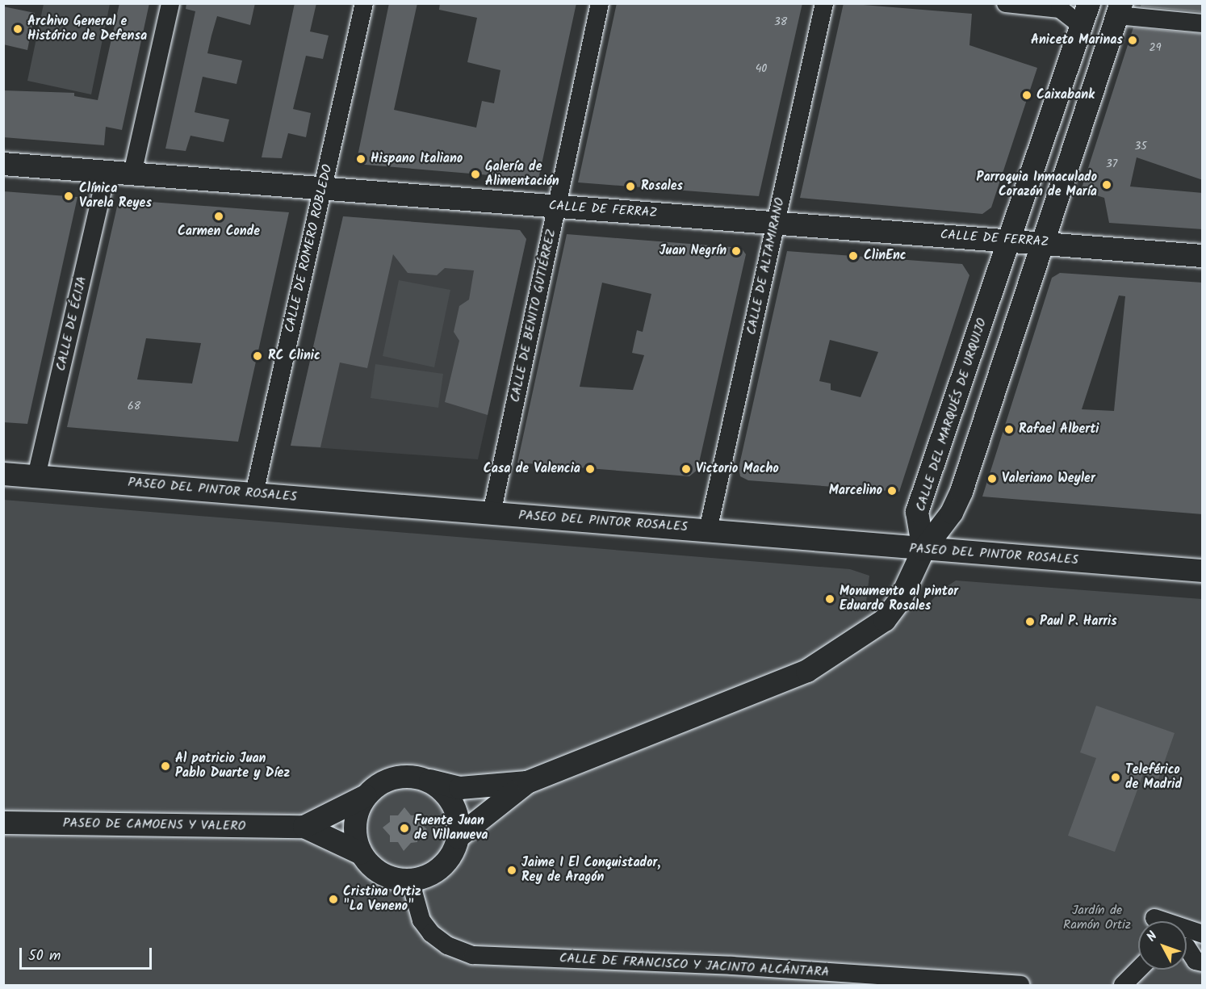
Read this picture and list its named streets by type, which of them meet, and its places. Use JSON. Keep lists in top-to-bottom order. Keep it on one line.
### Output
{"streets":{"main road":["CALLE DE FERRAZ","CALLE DEL MARQUÉS DE URQUIJO","PASEO DEL PINTOR ROSALES","PASEO DE CAMOENS Y VALERO"],"street":["CALLE DE ROMERO ROBLEDO","CALLE DE ALTAMIRANO","CALLE DE BENITO GUTIÉRREZ","CALLE DE ÉCIJA","CALLE DE FRANCISCO Y JACINTO ALCÁNTARA"]},"crossings":[["CALLE DE FERRAZ","CALLE DE ROMERO ROBLEDO"],["CALLE DE FERRAZ","CALLE DE ALTAMIRANO"],["CALLE DE FERRAZ","CALLE DE BENITO GUTIÉRREZ"],["CALLE DE FERRAZ","CALLE DE ÉCIJA"],["CALLE DE FERRAZ","CALLE DEL MARQUÉS DE URQUIJO"],["CALLE DE ROMERO ROBLEDO","PASEO DEL PINTOR ROSALES"],["CALLE DE ALTAMIRANO","PASEO DEL PINTOR ROSALES"],["CALLE DE BENITO GUTIÉRREZ","PASEO DEL PINTOR ROSALES"],["CALLE DE ÉCIJA","PASEO DEL PINTOR ROSALES"],["CALLE DEL MARQUÉS DE URQUIJO","PASEO DEL PINTOR ROSALES"]],"parks":["Jardín de Ramón Ortiz"],"places":["Archivo General e Histórico de Defensa","Aniceto Marinas","Caixabank","Hispano Italiano","Galería de Alimentación","Parroquia Inmaculado Corazón de María","Rosales","Clínica Varela Reyes","Carmen Conde","Juan Negrín","ClinEnc","RC Clinic","Rafael Alberti","Casa de Valencia","Victorio Macho","Valeriano Weyler","Marcelino","Monumento al pintor Eduardo Rosales","Paul P. Harris","Al patricio Juan Pablo Duarte y Díez","Teleférico de Madrid","Fuente Juan de Villanueva","Jaime I El Conquistador, Rey de Aragón","Cristina Ortiz \"La Veneno\""],"house_numbers":["38","29","40","35","37","68"],"scale_bar":"50 m","north":"top left"}
